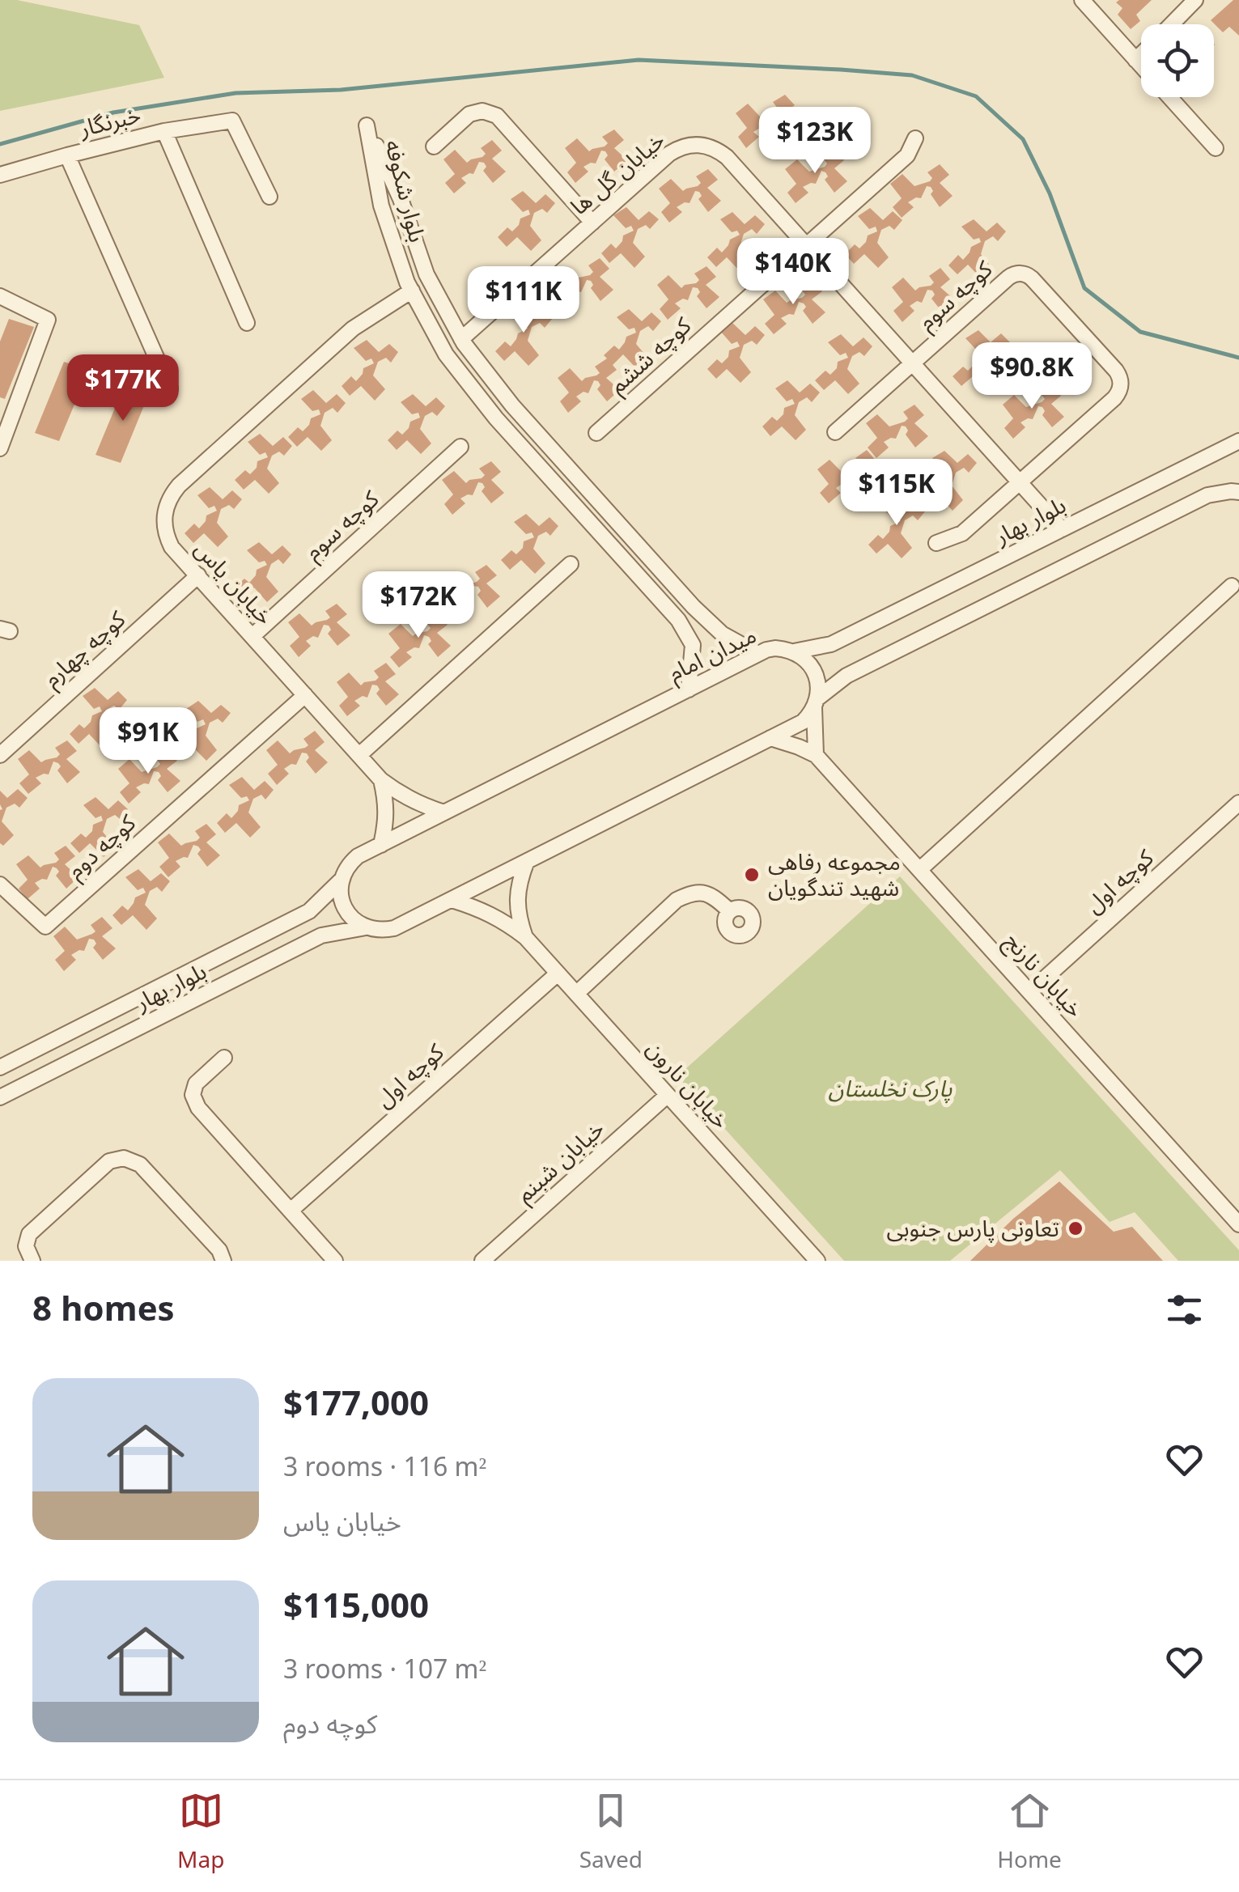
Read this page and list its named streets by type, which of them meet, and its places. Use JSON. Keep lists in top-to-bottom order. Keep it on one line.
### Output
{"streets":{"street":["خبرنگار","خیابان گل ها","بلوار شکوفه","کوچه سوم","کوچه ششم","بلوار بهار","خیابان یاس","کوچه چهارم","میدان امام","کوچه اول","خیابان نارنج","خیابان نارون","خیابان شبنم"]},"crossings":[["خیابان گل ها","بلوار شکوفه"],["خیابان گل ها","کوچه سوم"],["خیابان گل ها","کوچه ششم"],["خیابان گل ها","بلوار بهار"],["بلوار شکوفه","خیابان یاس"],["بلوار شکوفه","میدان امام"],["کوچه سوم","خیابان یاس"],["بلوار بهار","میدان امام"],["خیابان یاس","کوچه چهارم"],["خیابان یاس","میدان امام"],["کوچه اول","خیابان نارنج"],["کوچه اول","خیابان نارون"],["خیابان نارون","خیابان شبنم"]],"parks":["پارک نخلستان"],"places":["مجموعه رفاهی شهید تندگویان","تعاونی پارس جنوبی"],"page":{"price":["$123K","$140K","$111K","$90.8K","$177K","$115K","$172K","$91K"],"heading":"8 homes","list":[{"name":"$177,000","note":"3 rooms · 116 m² · خیابان یاس"},{"name":"$115,000","note":"3 rooms · 107 m² · کوچه دوم"}],"tabs":["Map","Saved","Home"]}}
